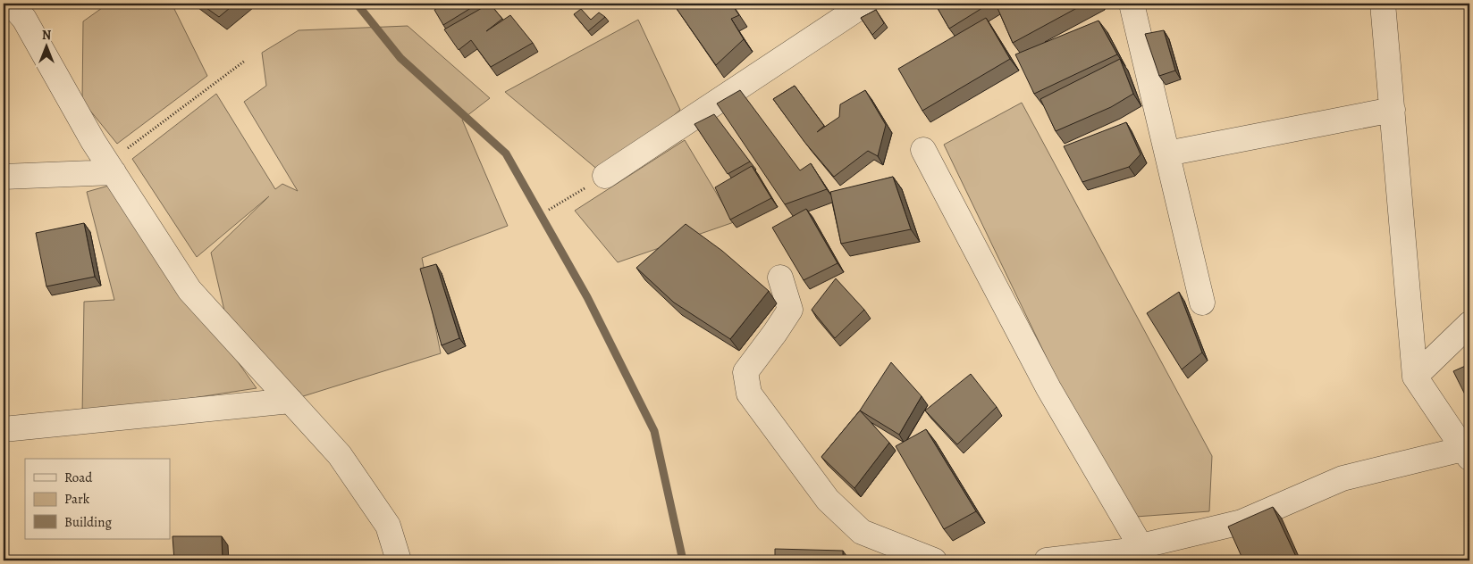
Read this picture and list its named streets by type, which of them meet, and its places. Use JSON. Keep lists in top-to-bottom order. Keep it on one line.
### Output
{"legend":["Road","Park","Building"],"north":"top"}
